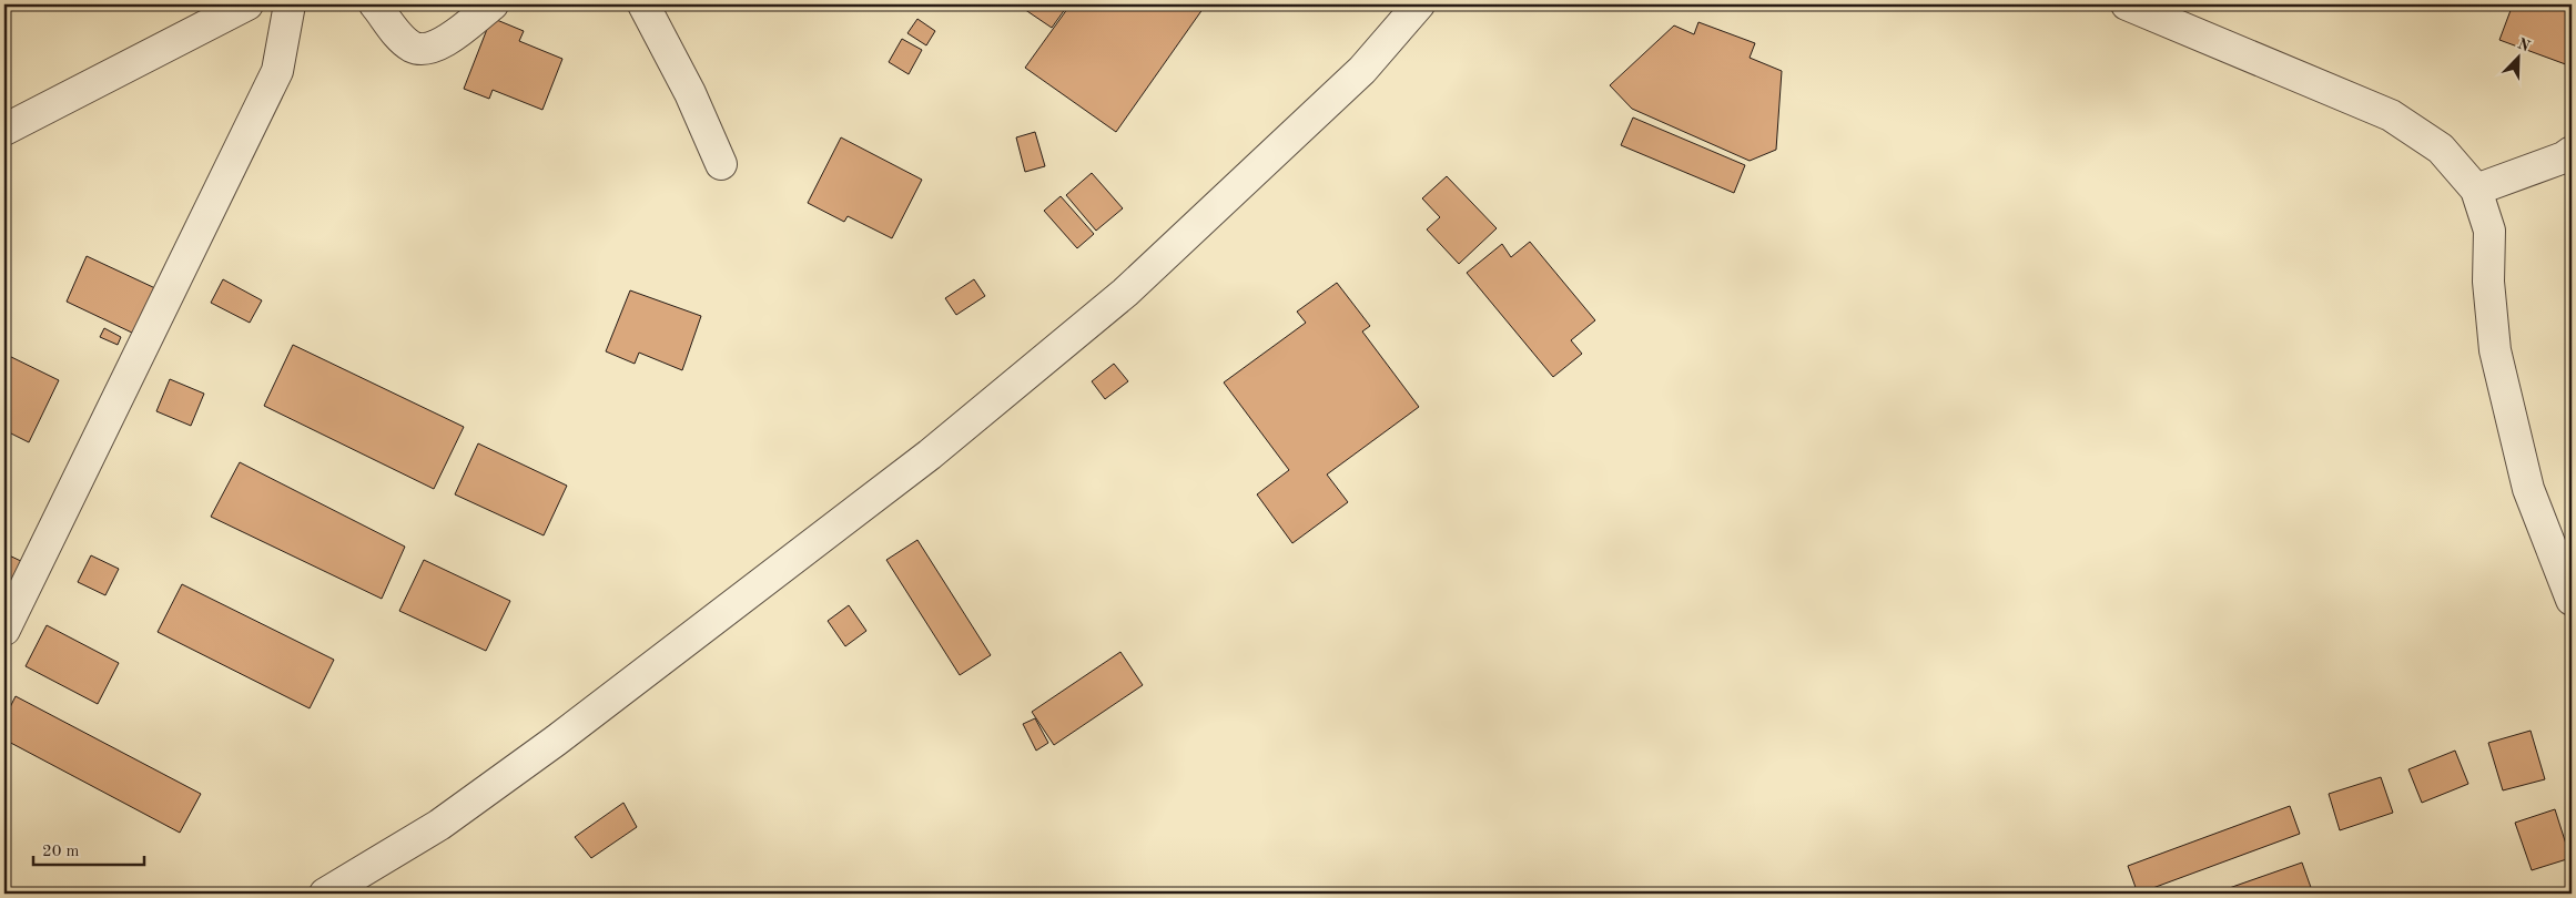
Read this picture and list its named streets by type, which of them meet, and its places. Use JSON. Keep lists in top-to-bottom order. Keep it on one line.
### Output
{"scale_bar":"20 m","north":"top right"}
